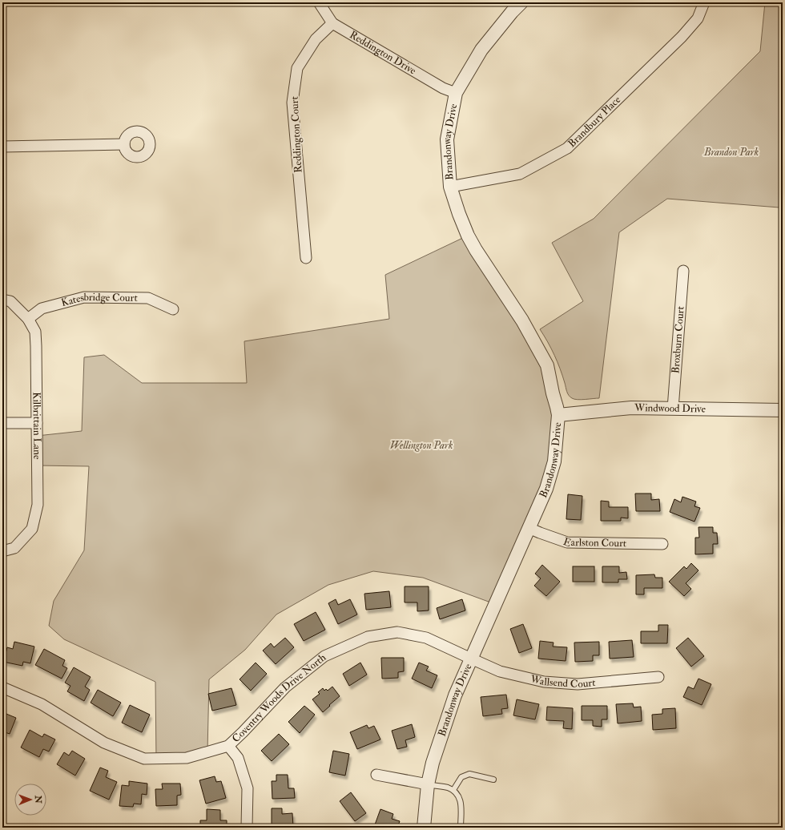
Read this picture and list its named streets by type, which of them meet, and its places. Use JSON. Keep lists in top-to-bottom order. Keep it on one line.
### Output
{"streets":{"street":["Reddington Drive","Brandbury Place","Reddington Court","Brandonway Drive","Katesbridge Court","Broxburn Court","Windwood Drive","Kilbrittain Lane","Earlston Court","Wallsend Court","Coventry Woods Drive North"]},"crossings":[["Reddington Drive","Reddington Court"],["Reddington Drive","Brandonway Drive"],["Brandbury Place","Brandonway Drive"],["Brandonway Drive","Windwood Drive"],["Brandonway Drive","Earlston Court"],["Brandonway Drive","Wallsend Court"],["Brandonway Drive","Coventry Woods Drive North"],["Katesbridge Court","Kilbrittain Lane"],["Broxburn Court","Windwood Drive"],["Wallsend Court","Coventry Woods Drive North"]],"parks":["Brandon Park","Wellington Park"],"north":"right"}
